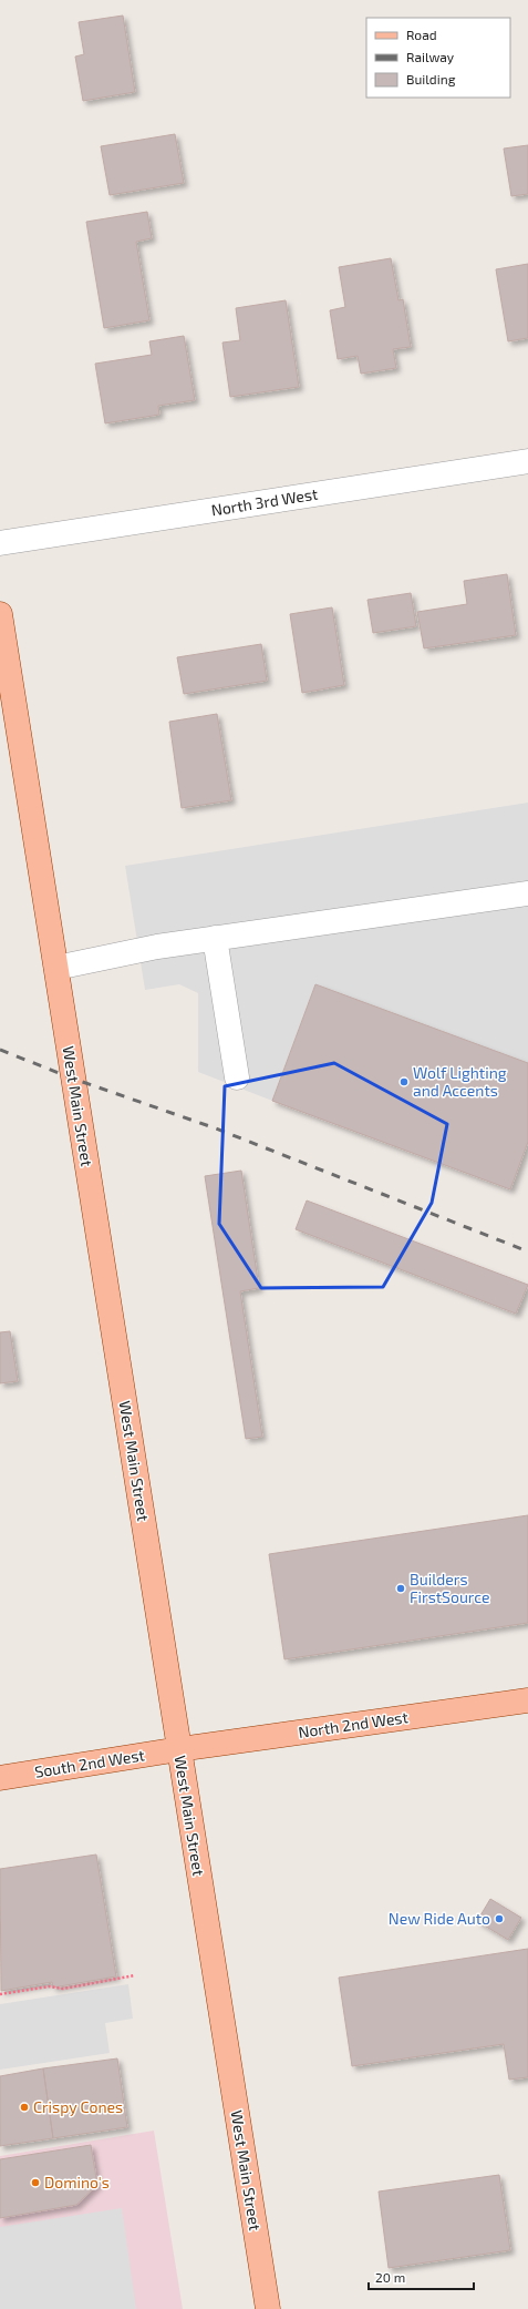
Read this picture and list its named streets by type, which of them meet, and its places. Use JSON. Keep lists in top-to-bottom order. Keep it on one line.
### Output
{"streets":{"main road":["West Main Street","North 2nd West","South 2nd West"],"street":["North 3rd West"]},"crossings":[["West Main Street","North 2nd West"],["West Main Street","South 2nd West"],["North 2nd West","South 2nd West"]],"places":["Wolf Lighting and Accents","Builders FirstSource","New Ride Auto","Crispy Cones","Domino's"],"legend":["Road","Railway","Building"],"scale_bar":"20 m"}
